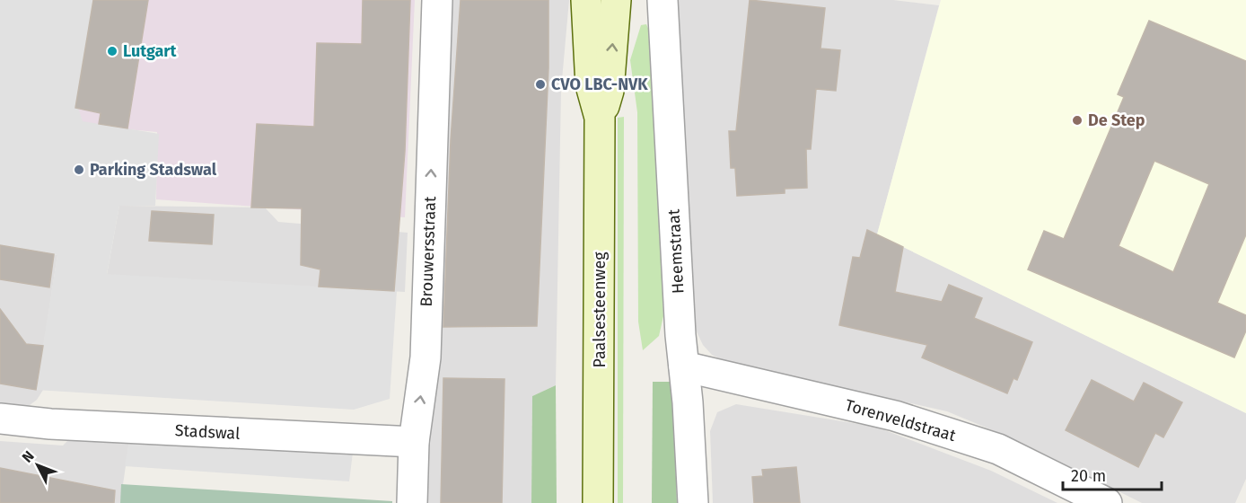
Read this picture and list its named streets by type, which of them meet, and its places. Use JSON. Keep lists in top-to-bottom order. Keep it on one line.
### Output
{"streets":{"street":["Brouwersstraat","Heemstraat","Paalsesteenweg","Torenveldstraat","Stadswal"]},"crossings":[["Brouwersstraat","Stadswal"],["Heemstraat","Torenveldstraat"]],"one_way":["Brouwersstraat"],"places":["Lutgart","CVO LBC-NVK","De Step","Parking Stadswal"],"scale_bar":"20 m","north":"top left"}
